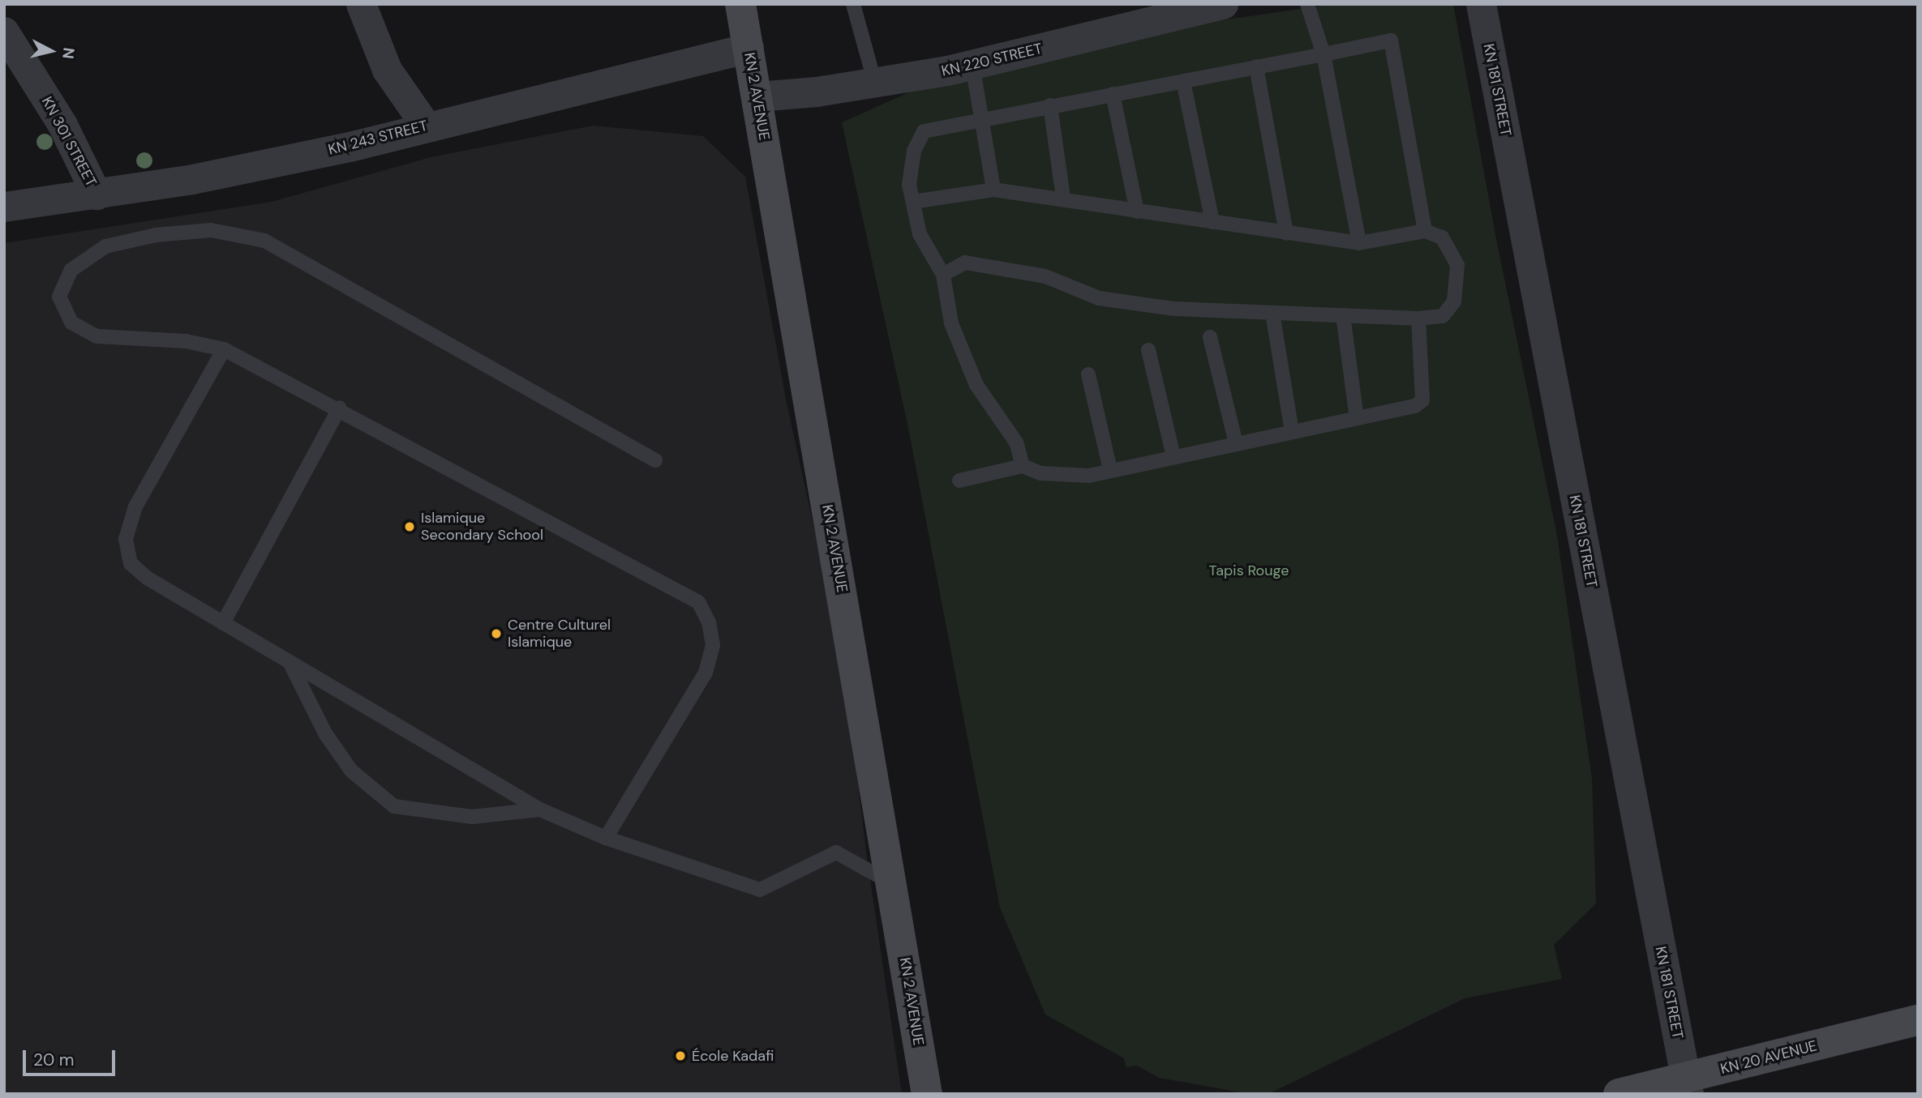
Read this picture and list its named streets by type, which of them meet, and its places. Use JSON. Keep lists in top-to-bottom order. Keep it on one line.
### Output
{"streets":{"main road":["KN 2 AVENUE","KN 20 AVENUE"],"street":["KN 220 STREET","KN 181 STREET","KN 243 STREET","KN 301 STREET"]},"crossings":[["KN 220 STREET","KN 2 AVENUE"],["KN 181 STREET","KN 20 AVENUE"],["KN 2 AVENUE","KN 243 STREET"],["KN 243 STREET","KN 301 STREET"]],"parks":["Tapis Rouge"],"places":["Islamique Secondary School","Centre Culturel Islamique","École Kadafi"],"scale_bar":"20 m","north":"right"}
